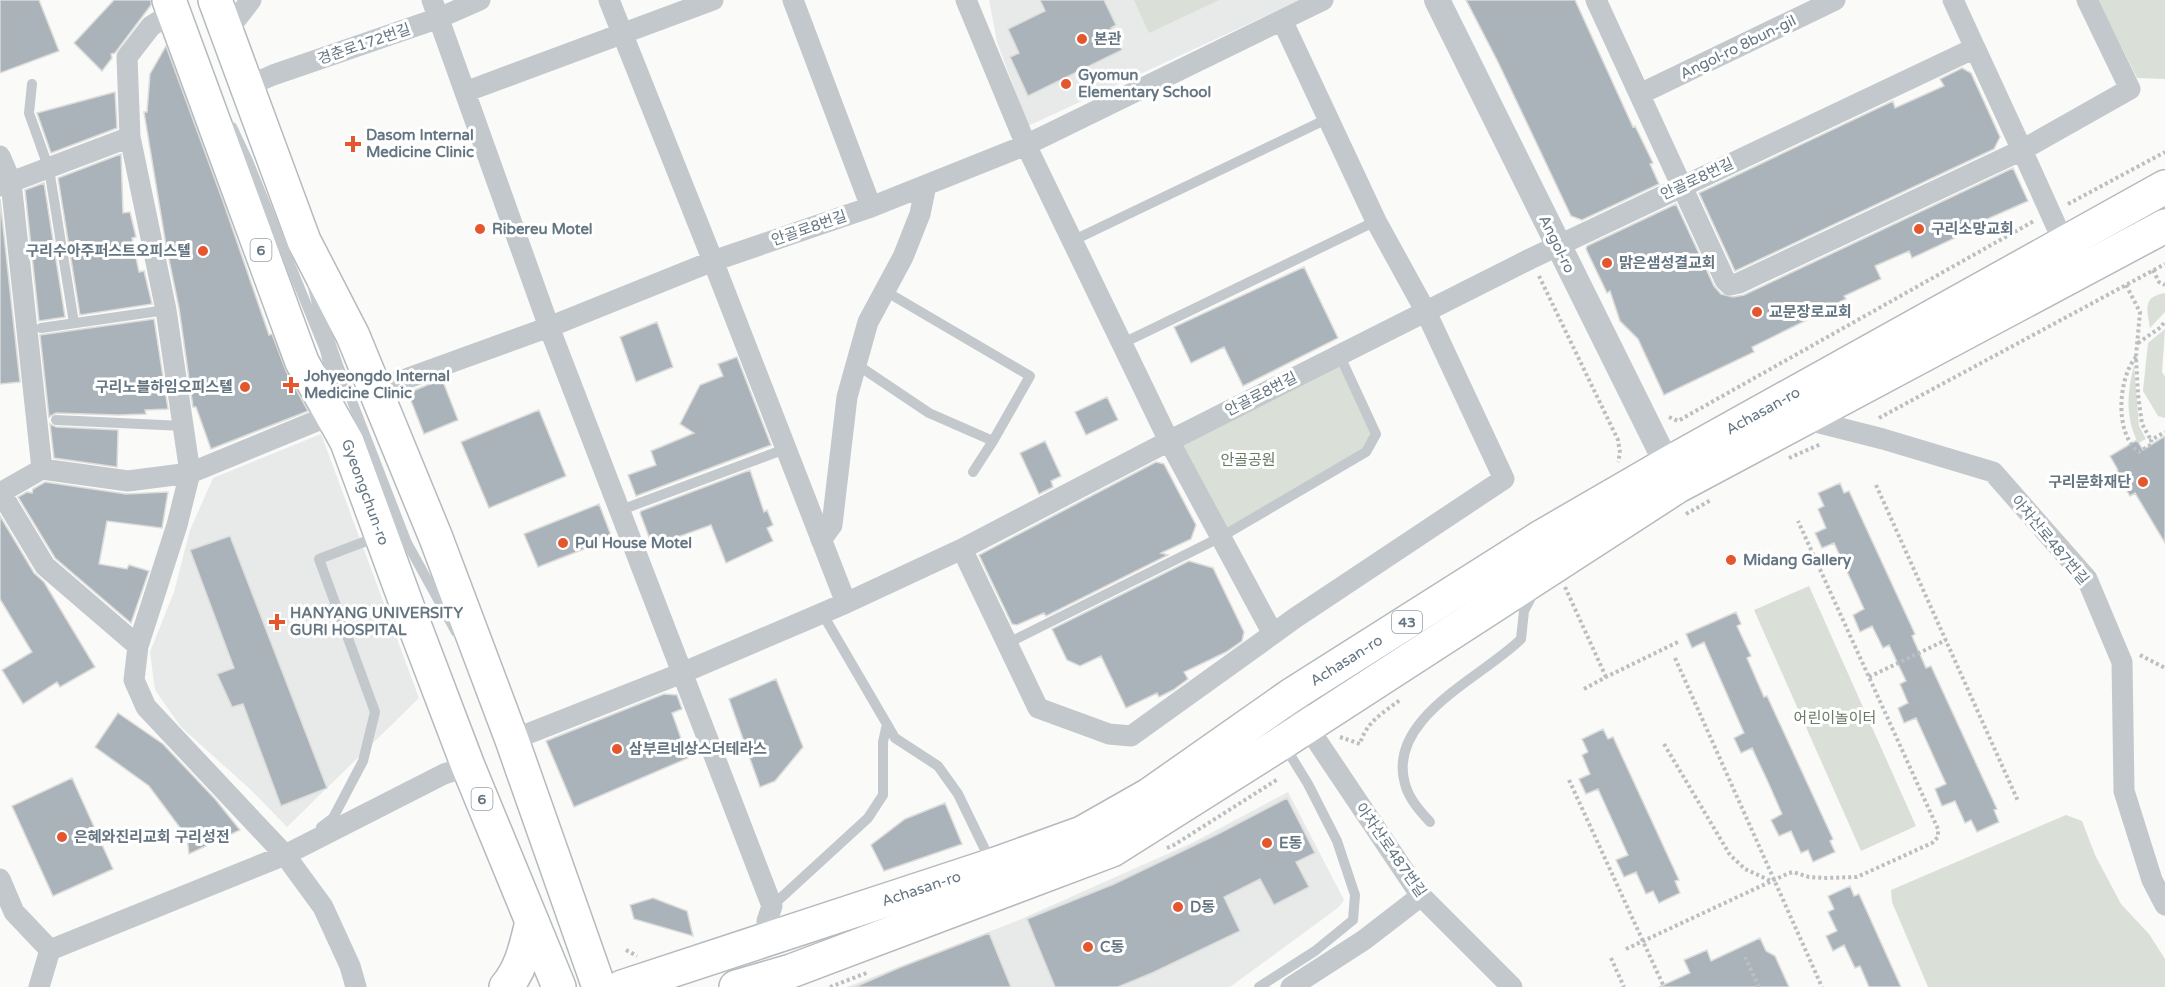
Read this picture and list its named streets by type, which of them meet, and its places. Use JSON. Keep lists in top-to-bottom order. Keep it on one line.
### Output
{"streets":{"main road":["6","Achasan-ro","Gyeongchun-ro","43"],"street":["경춘로172번길","Angol-ro 8bun-gil","안골로8번길","Angol-ro","아차산로487번길"]},"crossings":[["안골로8번길","Angol-ro"],["Angol-ro","Achasan-ro"],["Achasan-ro","아차산로487번길"]],"parks":["안골공원","어린이놀이터"],"places":{"other":["본관","Gyomun Elementary School","Ribereu Motel","구리소망교회","구리수아주퍼스트오피스텔","맑은샘성결교회","교문장로교회","구리노블하임오피스텔","구리문화재단","Pul House Motel","Midang Gallery","삼부르네상스더테라스","은혜와진리교회 구리성전","E동","D동","C동"],"health":["Dasom Internal Medicine Clinic","Johyeongdo Internal Medicine Clinic","HANYANG UNIVERSITY GURI HOSPITAL"]}}
